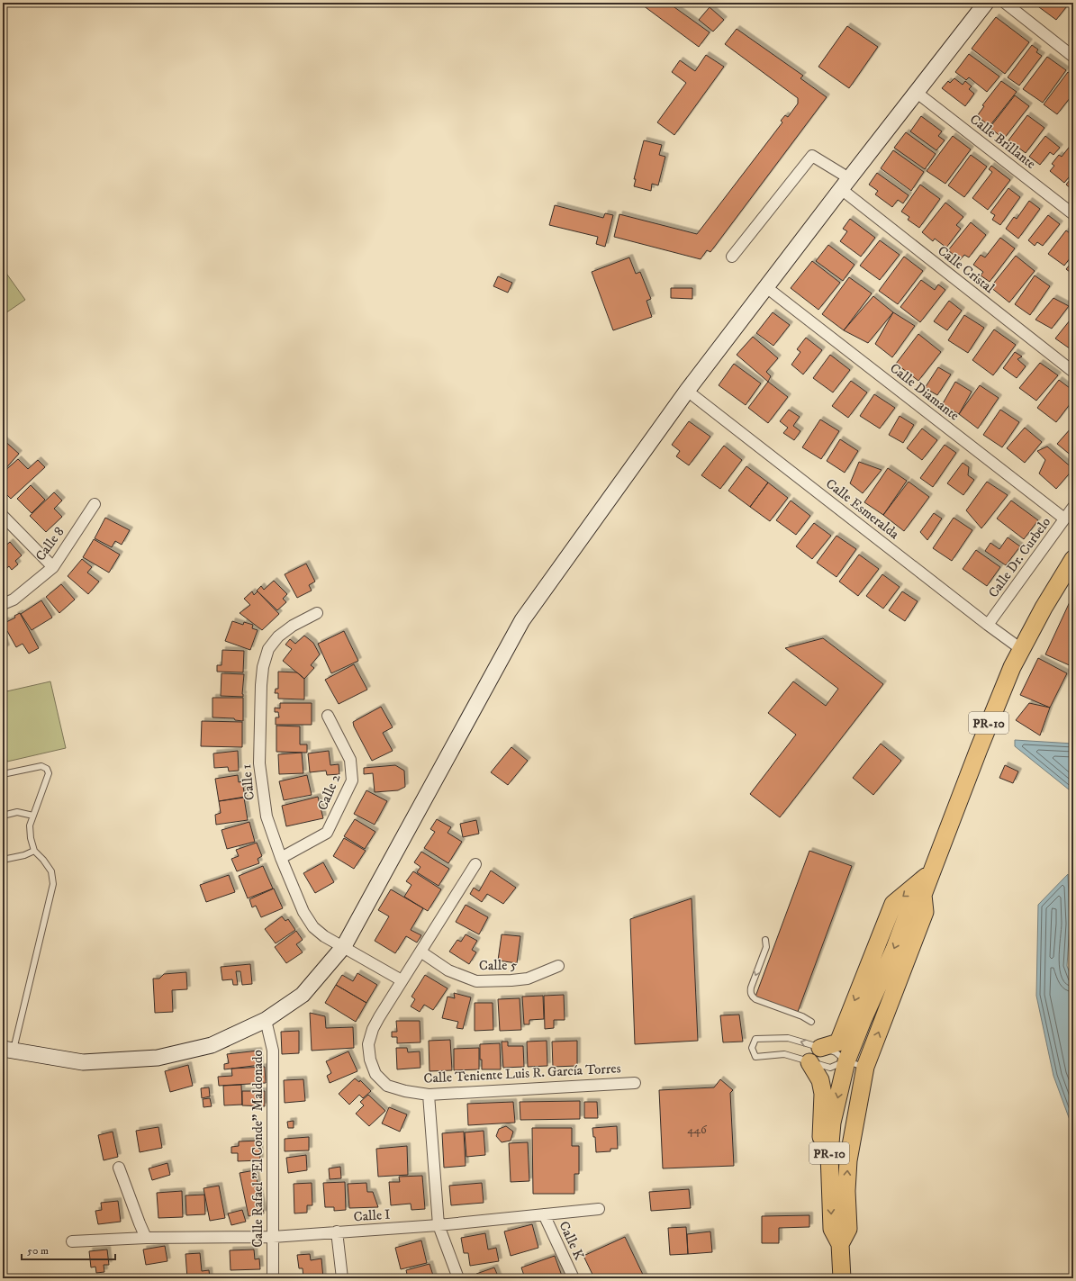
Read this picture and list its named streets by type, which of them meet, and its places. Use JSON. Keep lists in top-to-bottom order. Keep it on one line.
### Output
{"streets":{"main road":["PR-10"],"street":["Calle Brillante","Calle Cristal","Calle Diamante","Calle Esmeralda","Calle 8","Calle Dr. Curbelo","Calle 1","Calle 2","Calle 5","Calle Teniente Luis R. García Torres","Calle Rafael \"El Conde\" Maldonado","Calle I","Calle K"]},"crossings":[["Calle Diamante","Calle Dr. Curbelo"],["Calle Esmeralda","Calle Dr. Curbelo"],["Calle Esmeralda","PR-10"],["Calle 1","Calle 2"],["Calle 1","Calle Teniente Luis R. García Torres"],["Calle 5","Calle Teniente Luis R. García Torres"],["Calle Rafael \"El Conde\" Maldonado","Calle I"],["Calle I","Calle K"]],"house_numbers":["446"],"scale_bar":"50 m"}
